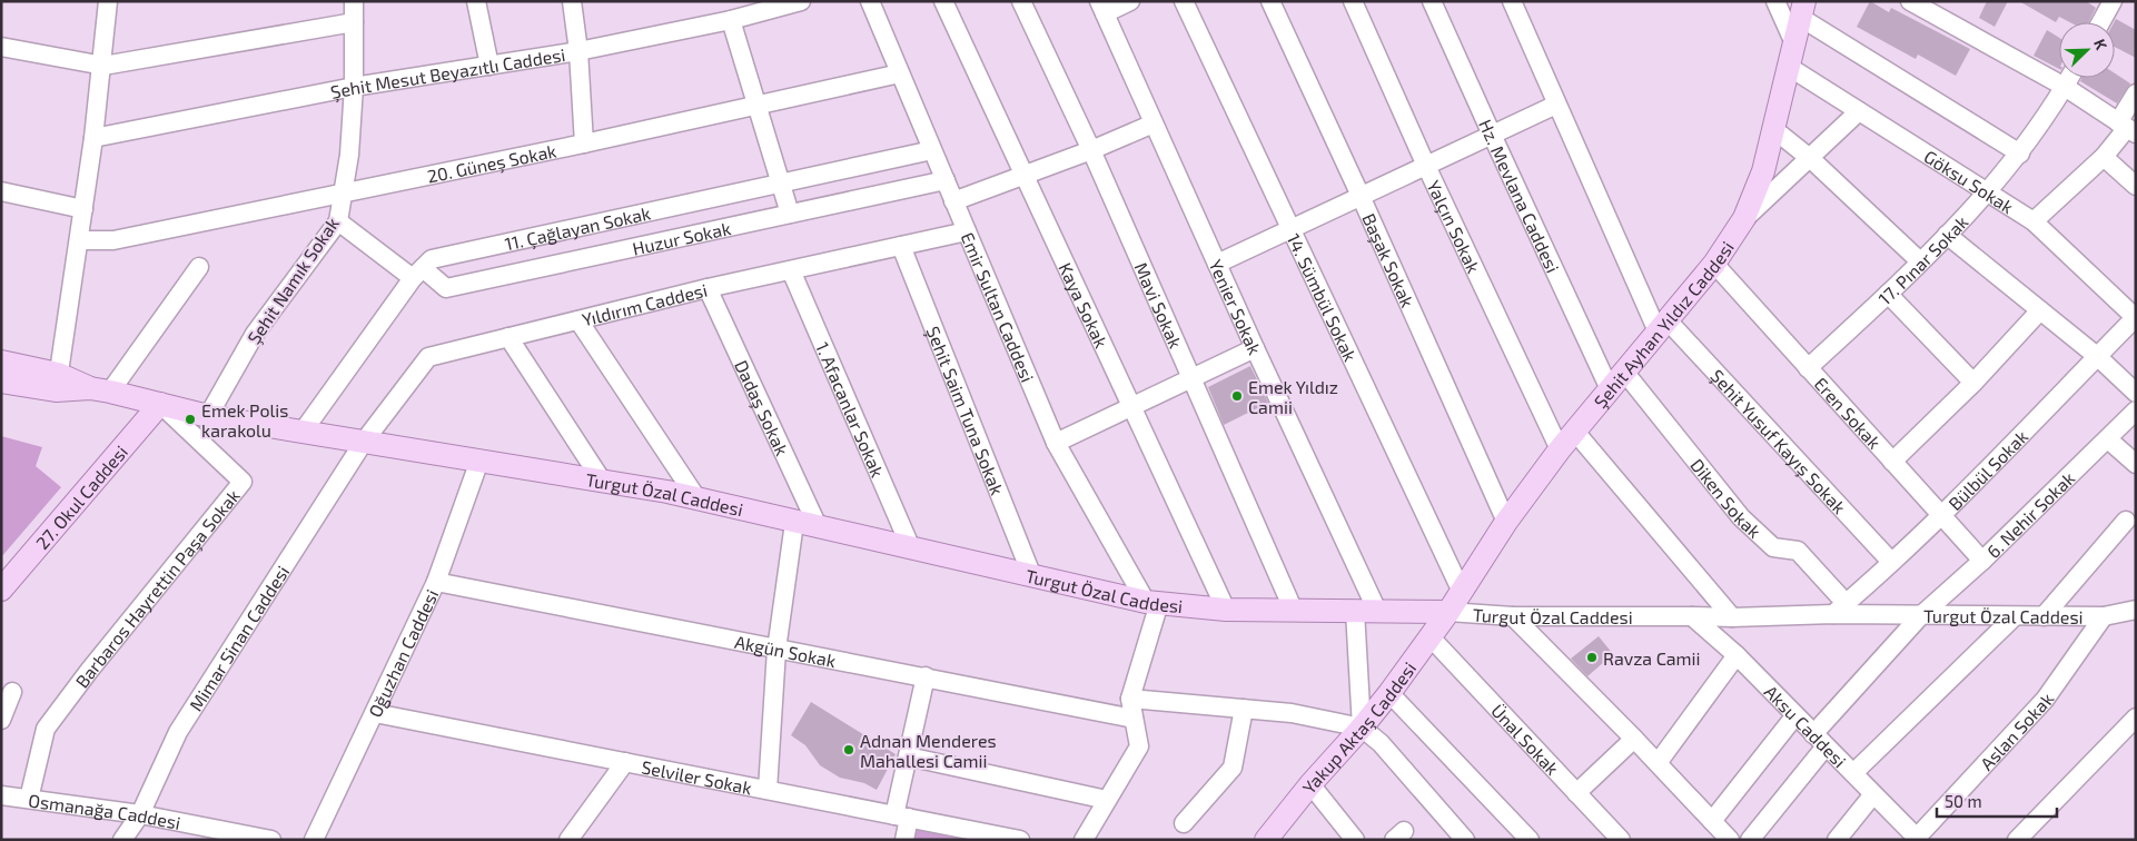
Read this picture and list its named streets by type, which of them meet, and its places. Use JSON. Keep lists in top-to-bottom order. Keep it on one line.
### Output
{"streets":{"main road":["Şehit Ayhan Yıldız Caddesi","Turgut Özal Caddesi","27. Okul Caddesi","Yakup Aktaş Caddesi"],"street":["Şehit Mesut Beyazıtlı Caddesi","20. Güneş Sokak","Göksu Sokak","Hz. Mevlana Caddesi","Yalçın Sokak","11. Çağlayan Sokak","Huzur Sokak","17. Pınar Sokak","Başak Sokak","Şehit Namık Sokak","14. Sümbül Sokak","Yıldırım Caddesi","Mavi Sokak","Emir Sultan Caddesi","Kaya Sokak","Yenier Sokak","Dadaş Sokak","1. Afacanlar Sokak","Şehit Saim Tuna Sokak","Eren Sokak","Şehit Yusuf Kayış Sokak","Bülbül Sokak","Diken Sokak","6. Nehir Sokak","Barbaros Hayrettin Paşa Sokak","Mimar Sinan Caddesi","Akgün Sokak","Oğuzhan Caddesi","Aksu Caddesi","Aslan Sokak","Ünal Sokak","Selviler Sokak","Osmanağa Caddesi"]},"crossings":[["Şehit Mesut Beyazıtlı Caddesi","Şehit Namık Sokak"],["20. Güneş Sokak","Şehit Namık Sokak"],["20. Güneş Sokak","Emir Sultan Caddesi"],["Göksu Sokak","17. Pınar Sokak"],["Göksu Sokak","Şehit Ayhan Yıldız Caddesi"],["Göksu Sokak","Bülbül Sokak"],["Hz. Mevlana Caddesi","Şehit Ayhan Yıldız Caddesi"],["Yalçın Sokak","Şehit Ayhan Yıldız Caddesi"],["11. Çağlayan Sokak","Huzur Sokak"],["11. Çağlayan Sokak","Emir Sultan Caddesi"],["11. Çağlayan Sokak","Turgut Özal Caddesi"],["Huzur Sokak","Emir Sultan Caddesi"],["17. Pınar Sokak","Eren Sokak"],["Başak Sokak","Şehit Ayhan Yıldız Caddesi"],["Şehit Namık Sokak","Turgut Özal Caddesi"],["14. Sümbül Sokak","Şehit Ayhan Yıldız Caddesi"],["Yıldırım Caddesi","Emir Sultan Caddesi"],["Yıldırım Caddesi","Dadaş Sokak"],["Yıldırım Caddesi","1. Afacanlar Sokak"],["Yıldırım Caddesi","Şehit Saim Tuna Sokak"],["Yıldırım Caddesi","Turgut Özal Caddesi"],["Yıldırım Caddesi","Mimar Sinan Caddesi"],["Mavi Sokak","Turgut Özal Caddesi"],["Emir Sultan Caddesi","Turgut Özal Caddesi"],["Kaya Sokak","Turgut Özal Caddesi"],["Yenier Sokak","Turgut Özal Caddesi"],["Şehit Ayhan Yıldız Caddesi","Eren Sokak"],["Şehit Ayhan Yıldız Caddesi","Şehit Yusuf Kayış Sokak"],["Şehit Ayhan Yıldız Caddesi","Turgut Özal Caddesi"],["Şehit Ayhan Yıldız Caddesi","Diken Sokak"],["Şehit Ayhan Yıldız Caddesi","Yakup Aktaş Caddesi"],["Dadaş Sokak","Turgut Özal Caddesi"],["1. Afacanlar Sokak","Turgut Özal Caddesi"],["Şehit Saim Tuna Sokak","Turgut Özal Caddesi"],["Eren Sokak","Bülbül Sokak"],["Eren Sokak","6. Nehir Sokak"],["Şehit Yusuf Kayış Sokak","Bülbül Sokak"],["Bülbül Sokak","Turgut Özal Caddesi"],["Bülbül Sokak","Diken Sokak"],["Turgut Özal Caddesi","27. Okul Caddesi"],["Turgut Özal Caddesi","Diken Sokak"],["Turgut Özal Caddesi","6. Nehir Sokak"],["Turgut Özal Caddesi","Barbaros Hayrettin Paşa Sokak"],["Turgut Özal Caddesi","Mimar Sinan Caddesi"],["Turgut Özal Caddesi","Oğuzhan Caddesi"],["Turgut Özal Caddesi","Yakup Aktaş Caddesi"],["Turgut Özal Caddesi","Aksu Caddesi"],["Turgut Özal Caddesi","Aslan Sokak"],["27. Okul Caddesi","Barbaros Hayrettin Paşa Sokak"],["6. Nehir Sokak","Aksu Caddesi"],["Barbaros Hayrettin Paşa Sokak","Osmanağa Caddesi"],["Mimar Sinan Caddesi","Osmanağa Caddesi"],["Akgün Sokak","Oğuzhan Caddesi"],["Oğuzhan Caddesi","Selviler Sokak"],["Yakup Aktaş Caddesi","Ünal Sokak"],["Aksu Caddesi","Aslan Sokak"]],"places":["Emek Yıldız Camii","Emek Polis karakolu","Ravza Camii","Adnan Menderes Mahallesi Camii"],"scale_bar":"50 m","north":"top right"}
